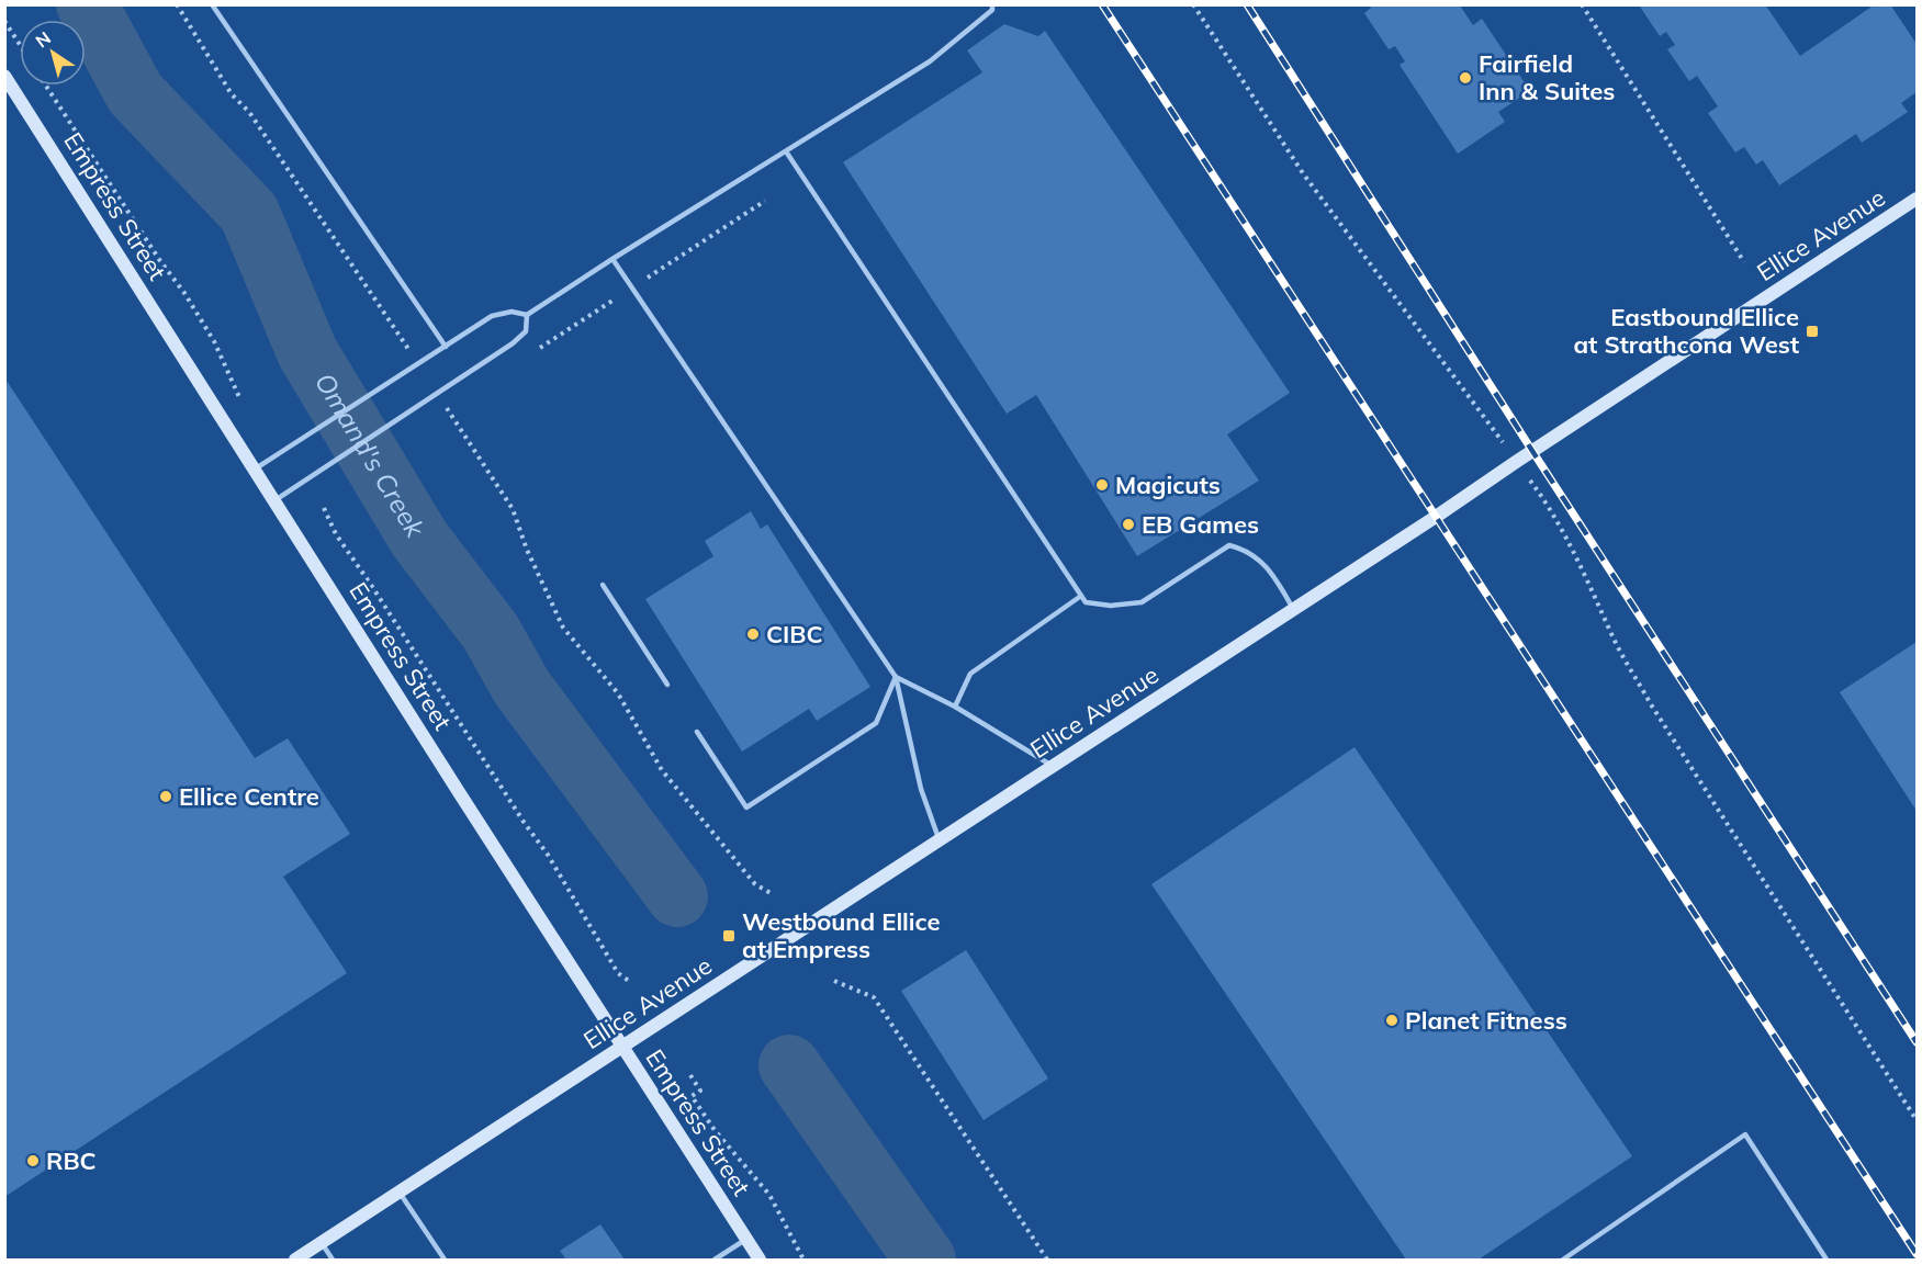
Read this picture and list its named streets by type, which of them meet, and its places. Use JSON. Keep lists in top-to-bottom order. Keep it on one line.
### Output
{"streets":{"main road":["Empress Street","Ellice Avenue"]},"crossings":[["Empress Street","Ellice Avenue"]],"water":["Omand's Creek"],"places":{"other":["Fairfield Inn & Suites","Magicuts","EB Games","CIBC","Ellice Centre","Planet Fitness","RBC"],"transit":["Eastbound Ellice at Strathcona West","Westbound Ellice at Empress"]},"north":"top left"}
